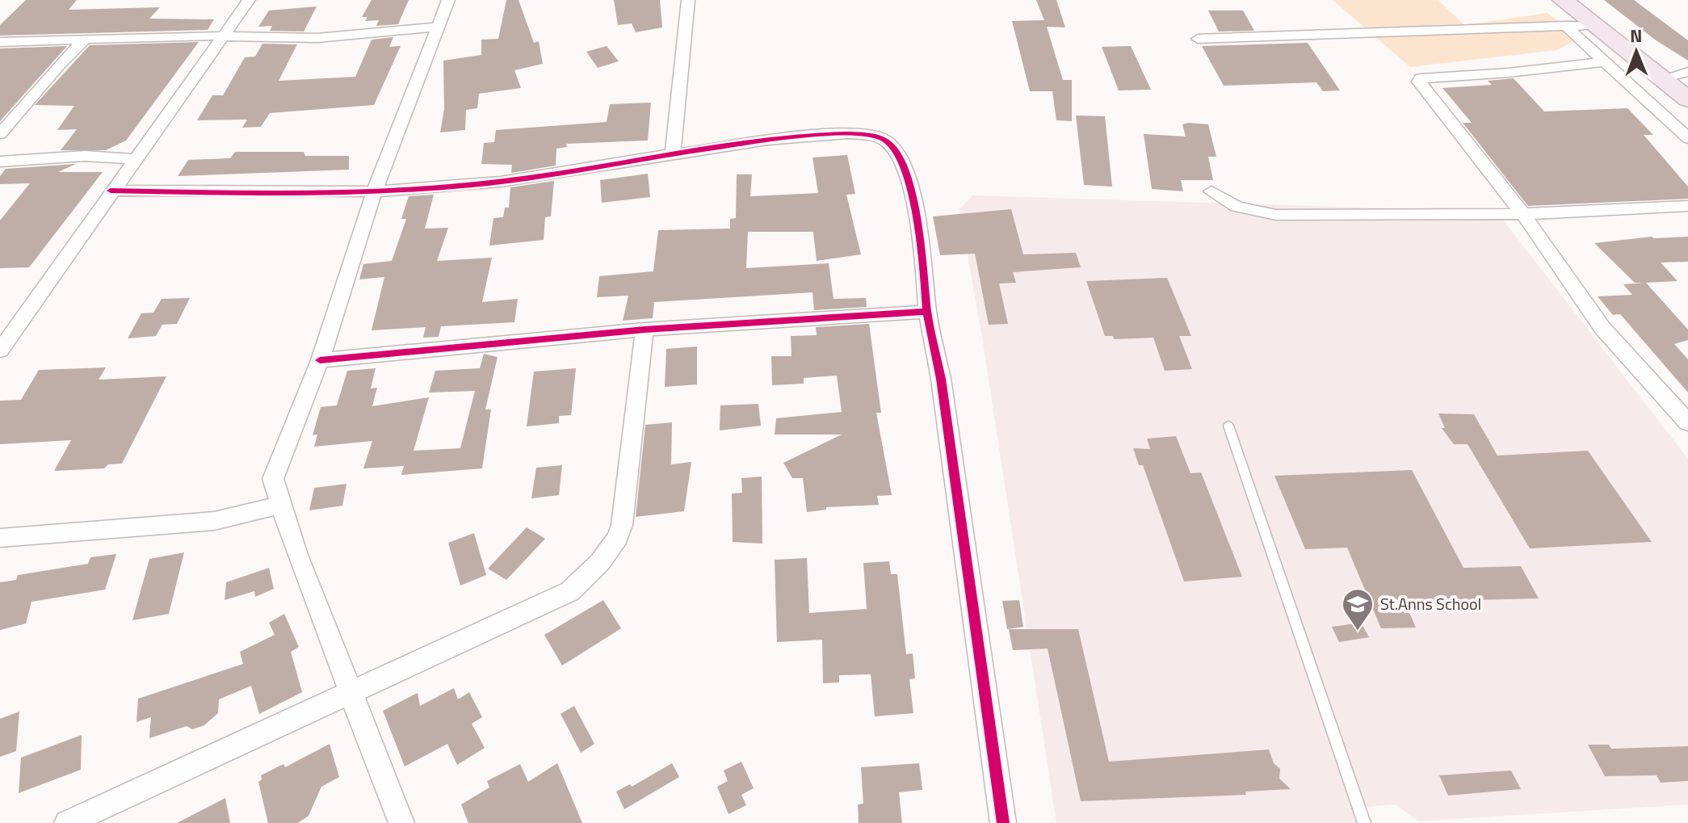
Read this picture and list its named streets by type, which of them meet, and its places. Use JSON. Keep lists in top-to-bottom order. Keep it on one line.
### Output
{"places":{"school or university":["St.Anns School"]},"north":"top"}
